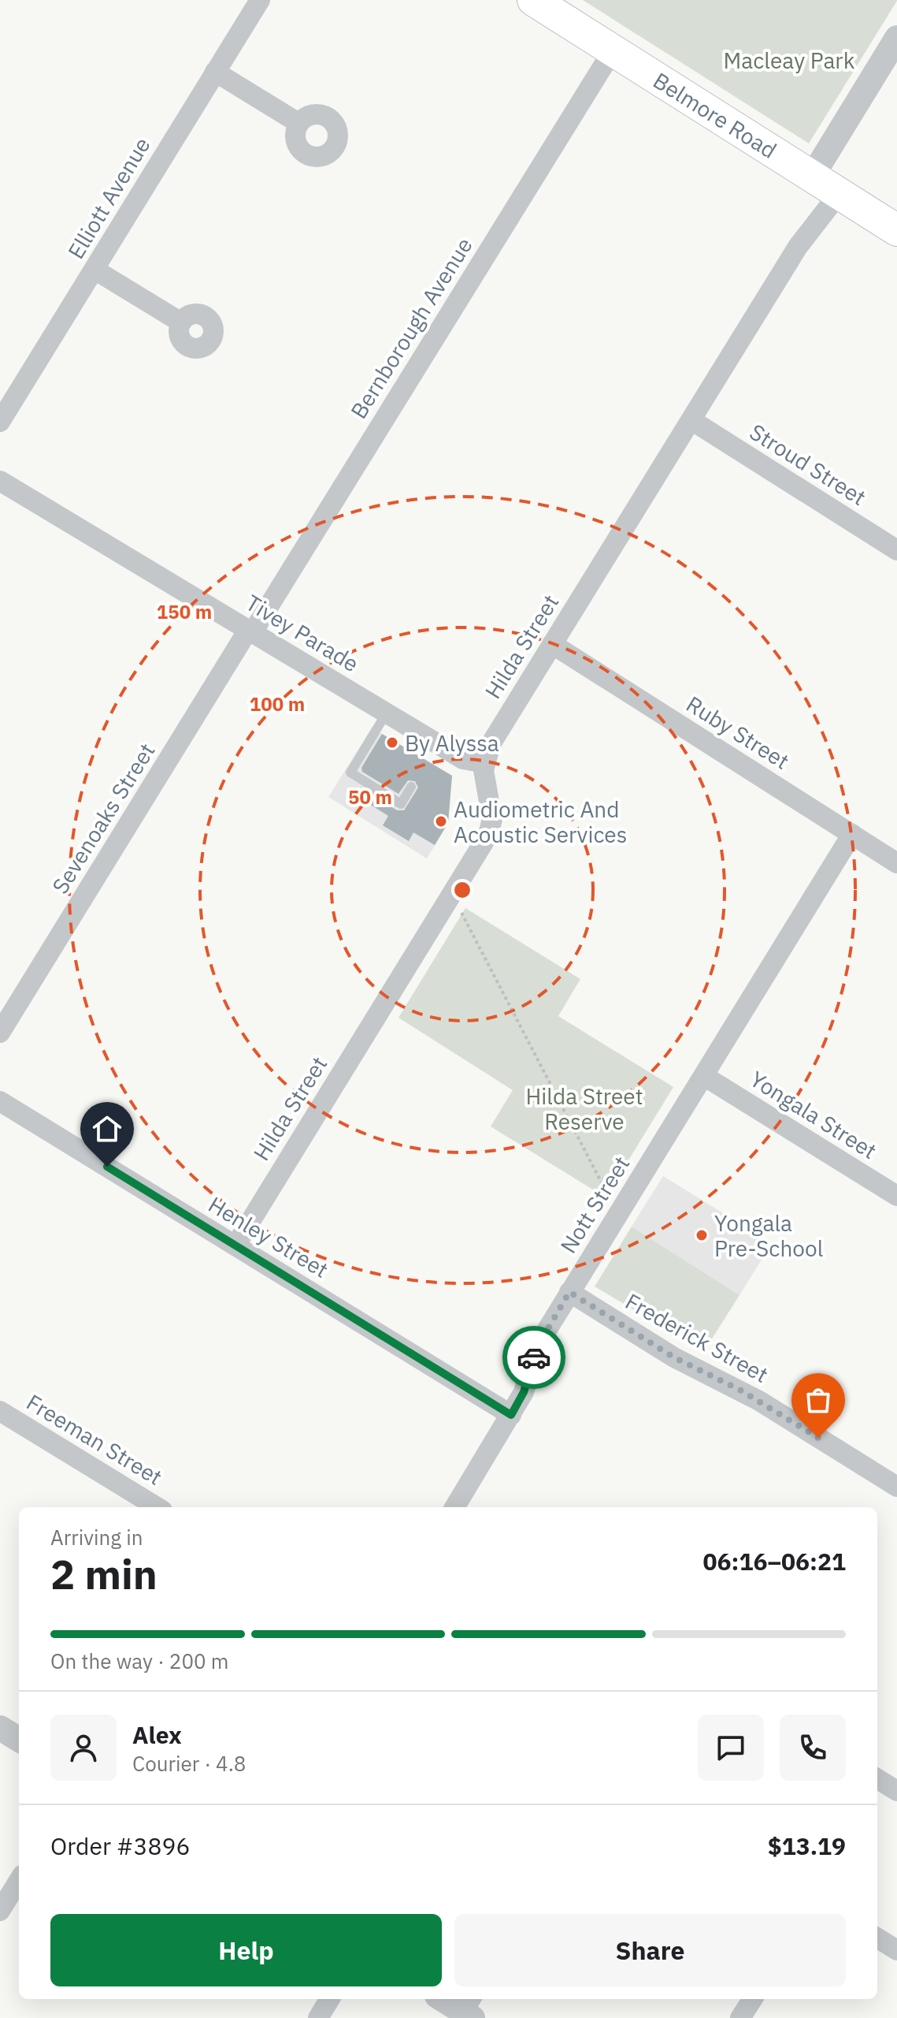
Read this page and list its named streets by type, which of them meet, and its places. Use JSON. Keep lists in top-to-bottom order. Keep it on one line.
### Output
{"streets":{"main road":["Belmore Road"],"street":["Elliott Avenue","Bernborough Avenue","Stroud Street","Tivey Parade","Hilda Street","Ruby Street","Sevenoaks Street","Yongala Street","Nott Street","Henley Street","Frederick Street","Freeman Street"]},"crossings":[["Belmore Road","Bernborough Avenue"],["Belmore Road","Hilda Street"],["Bernborough Avenue","Tivey Parade"],["Bernborough Avenue","Sevenoaks Street"],["Stroud Street","Hilda Street"],["Tivey Parade","Hilda Street"],["Tivey Parade","Sevenoaks Street"],["Hilda Street","Ruby Street"],["Hilda Street","Henley Street"],["Ruby Street","Nott Street"],["Yongala Street","Nott Street"],["Nott Street","Henley Street"],["Nott Street","Frederick Street"]],"parks":["Macleay Park","Hilda Street Reserve"],"places":["By Alyssa","Audiometric And Acoustic Services","Yongala Pre-School"],"page":{"heading":["2 min","Arriving in","06:16–06:21"],"panel":["Alex","Courier · 4.8","Order #3896","$13.19"],"bar":"On the way · 200 m","buttons":["Help","Share"]},"rings":["150 m","100 m","50 m"]}
